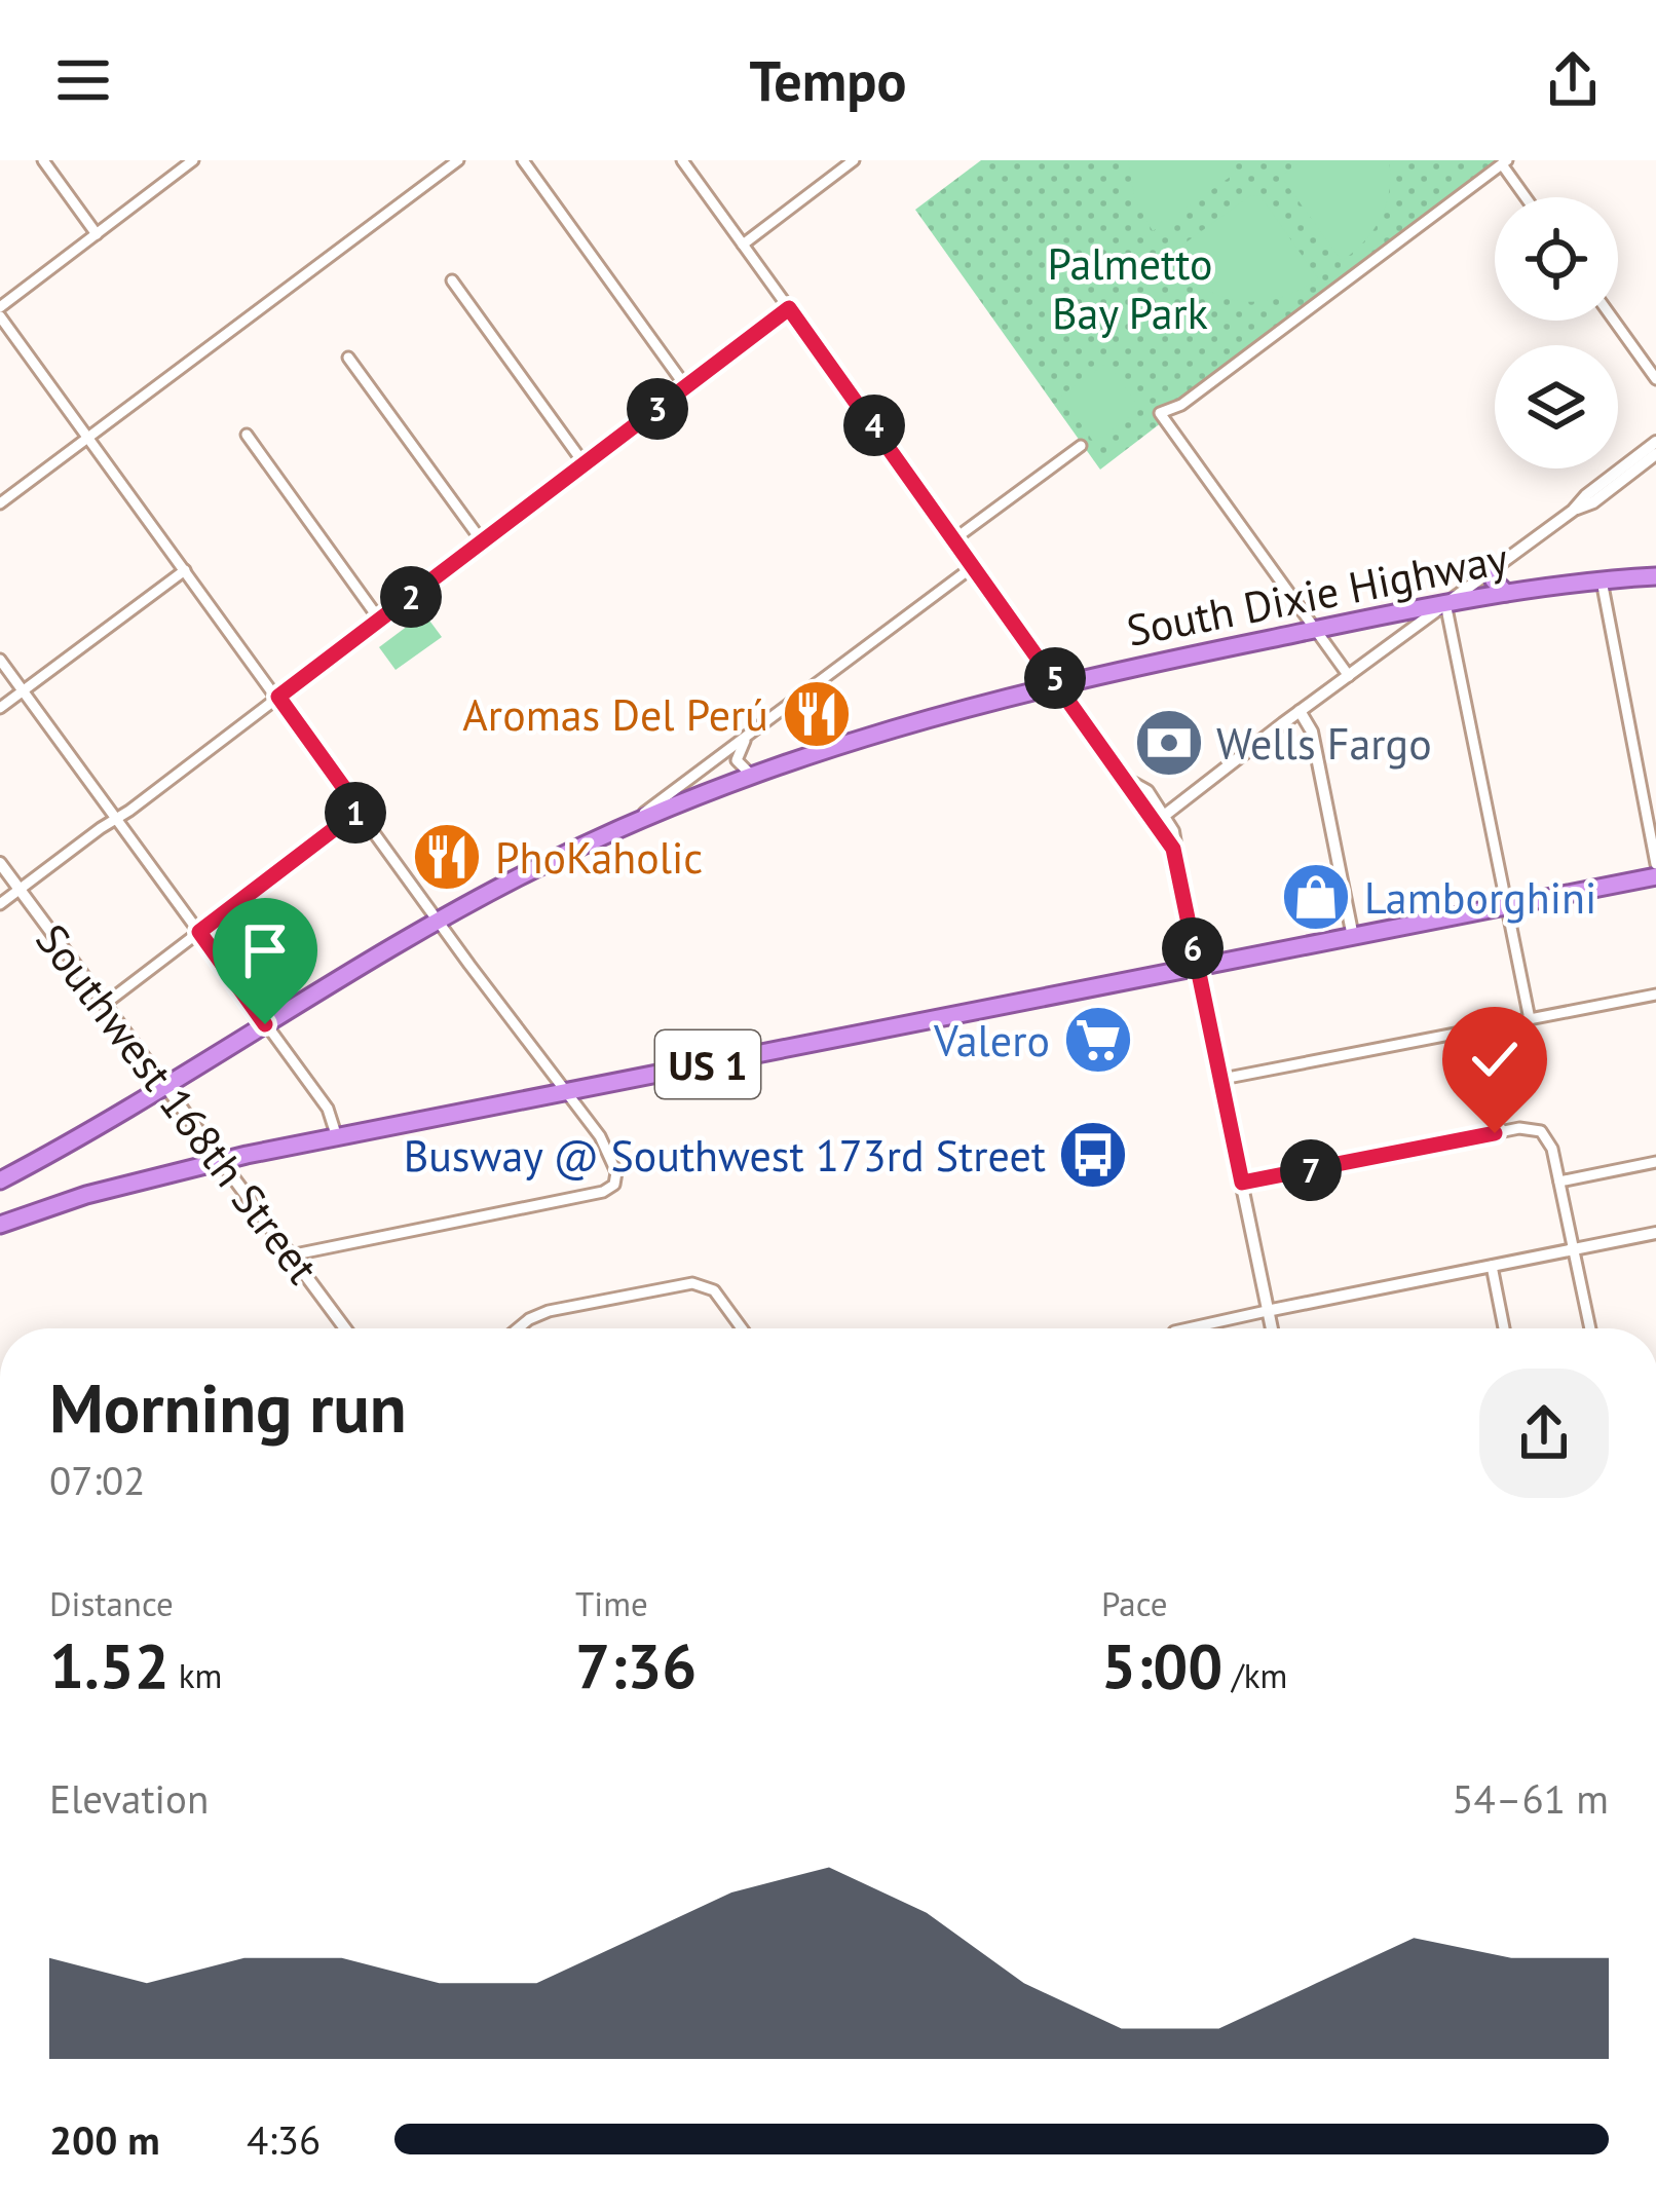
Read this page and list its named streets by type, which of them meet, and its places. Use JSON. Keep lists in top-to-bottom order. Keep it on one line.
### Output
{"streets":{"highway":["South Dixie Highway","US 1"],"street":["Southwest 168th Street"]},"crossings":[["South Dixie Highway","Southwest 168th Street"],["US 1","Southwest 168th Street"]],"parks":["Palmetto Bay Park"],"places":{"restaurant":["Aromas Del Perú","PhoKaholic"],"bank":["Wells Fargo"],"shop":["Lamborghini"],"supermarket":["Valero"],"bus stop":["Busway @ Southwest 173rd Street"]},"page":{"header":"Tempo","pins":["3","4","2","5","1","6","7"],"heading":["Morning run","07:02"],"stats":[["Distance","1.52 km"],["Time","7:36"],["Pace","5:00 /km"]],"chart":["Elevation","54–61 m"],"list":[{"name":"200 m","note":"4:36"}]}}
